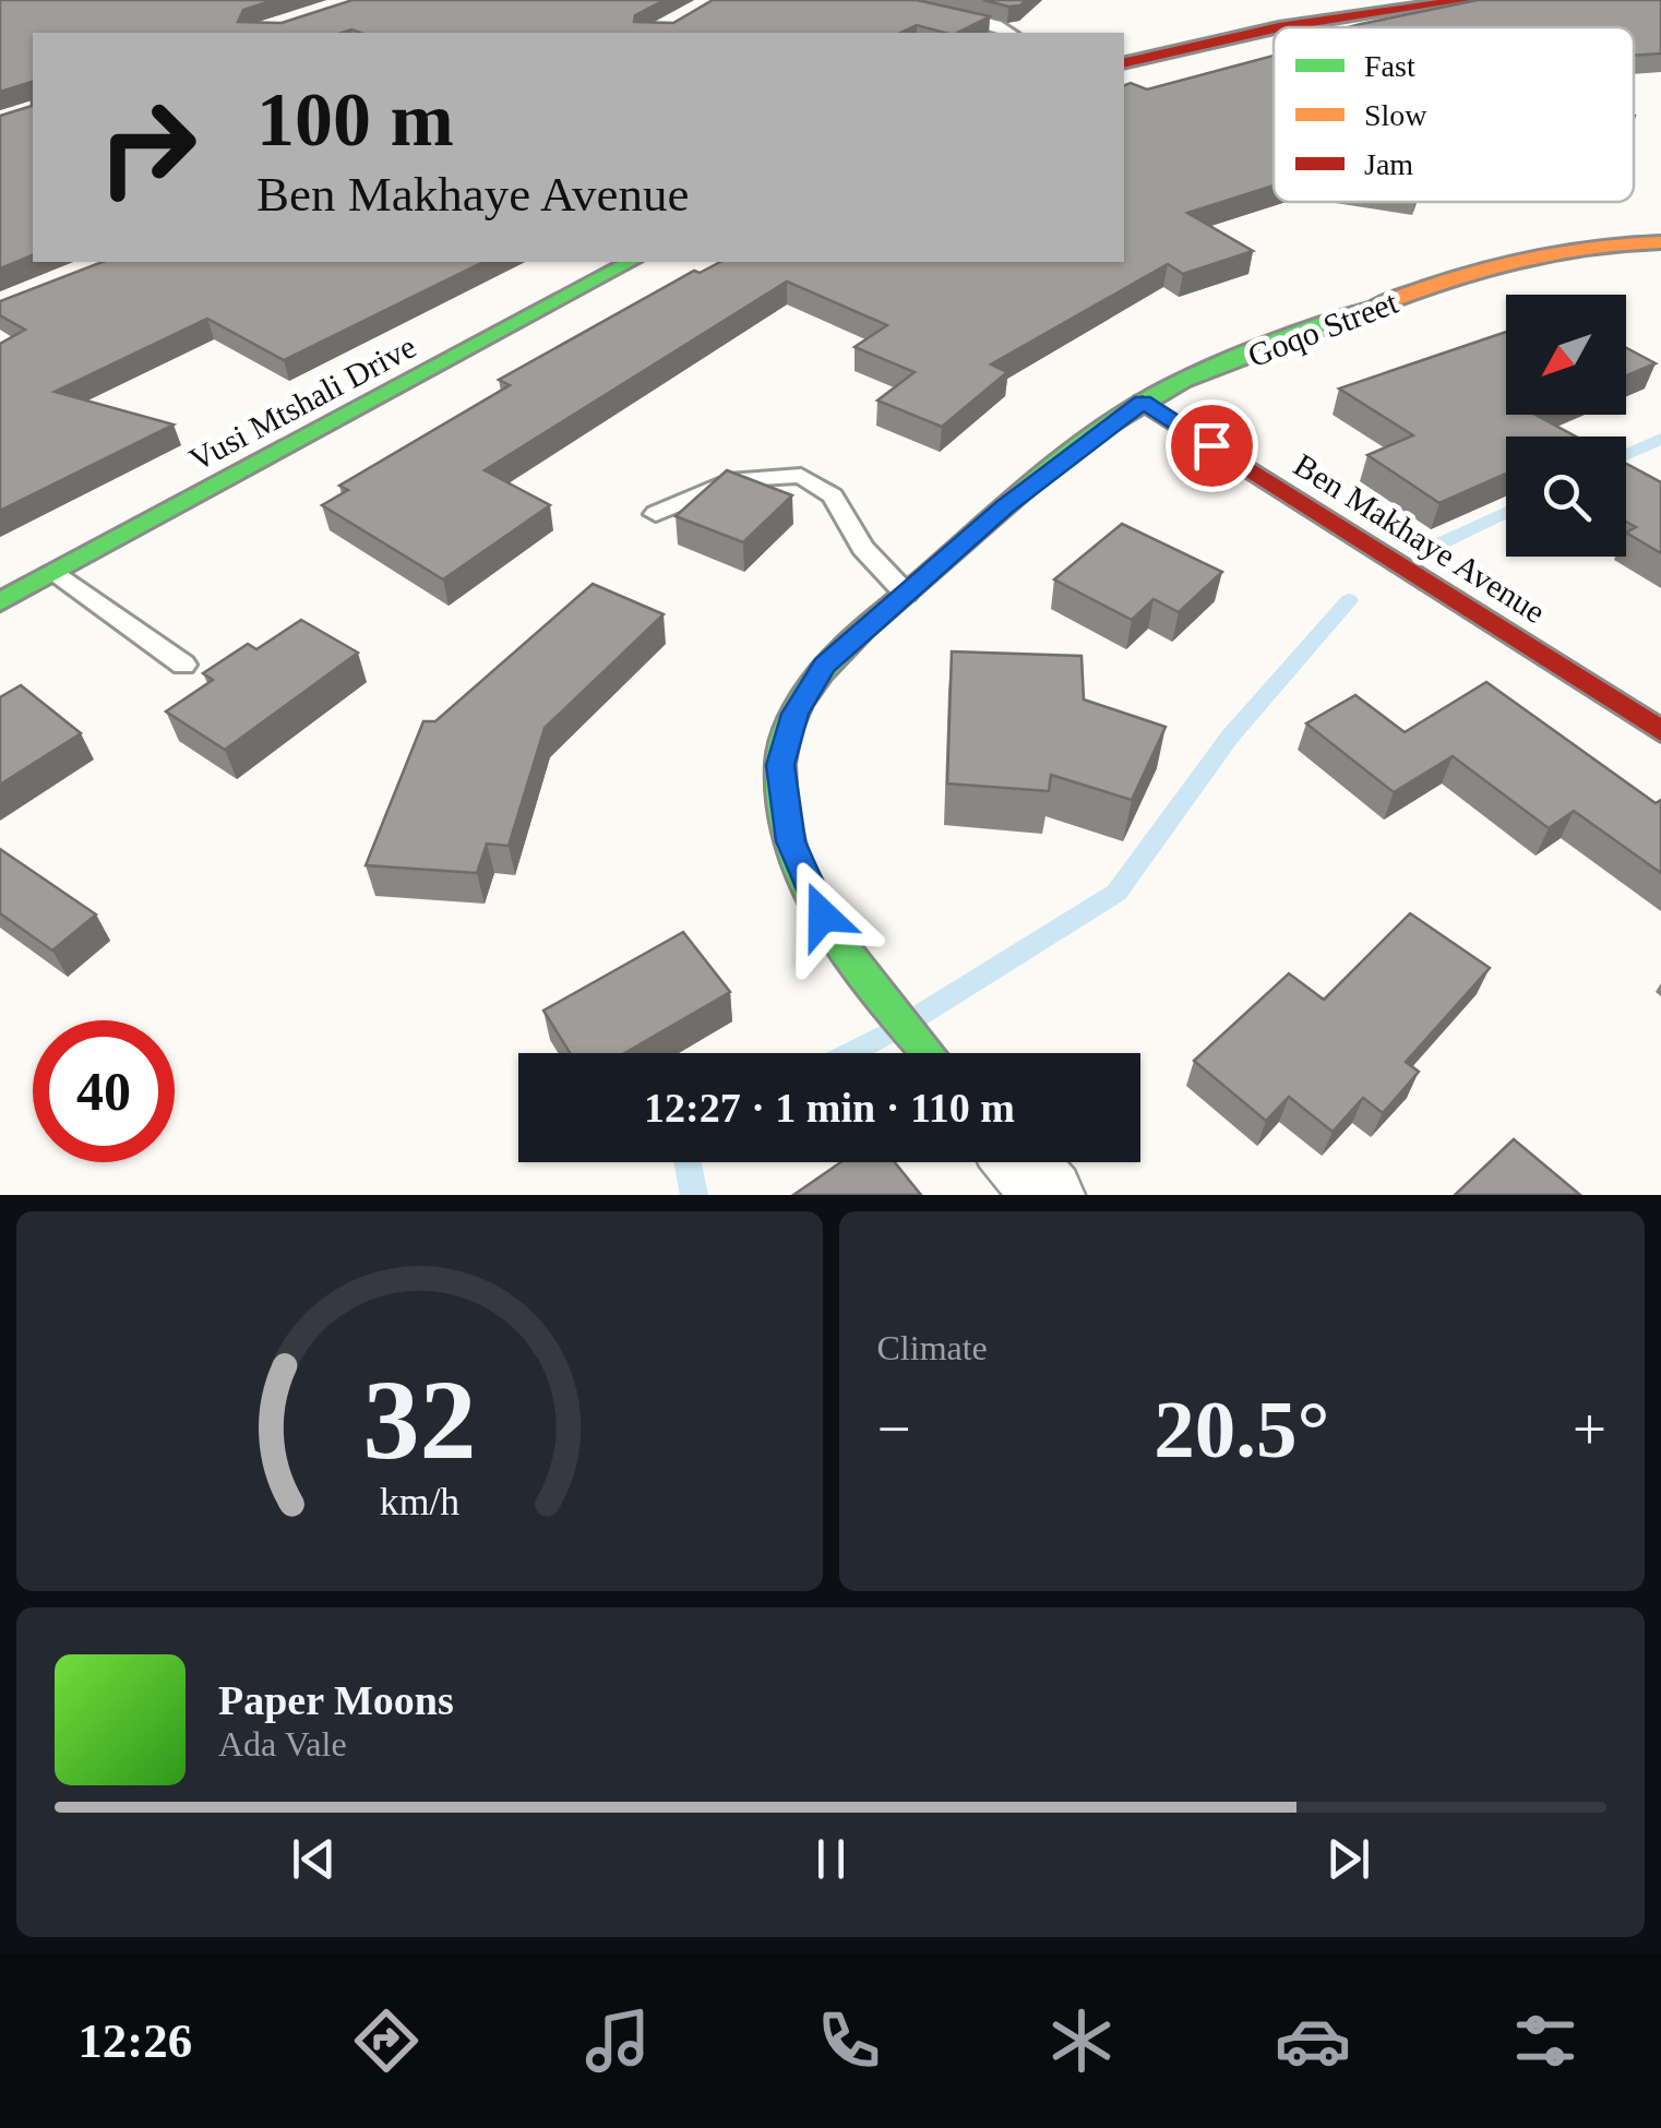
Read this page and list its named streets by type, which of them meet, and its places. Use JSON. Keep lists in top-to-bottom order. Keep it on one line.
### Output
{"streets":{"street":["Goqo Street","Vusi Mtshali Drive","Ben Makhaye Avenue"]},"crossings":[["Goqo Street","Ben Makhaye Avenue"]],"legend":["Fast","Slow","Jam"],"north":"bottom left","page":{"turn":["100 m","Ben Makhaye Avenue"],"limit":"40","trip":"12:27 · 1 min · 110 m","tile":"Climate","heat":["−","20.5°","+"],"song":["Paper Moons","Ada Vale"],"tabs":"12:26","gauge":["32","km/h"]}}
